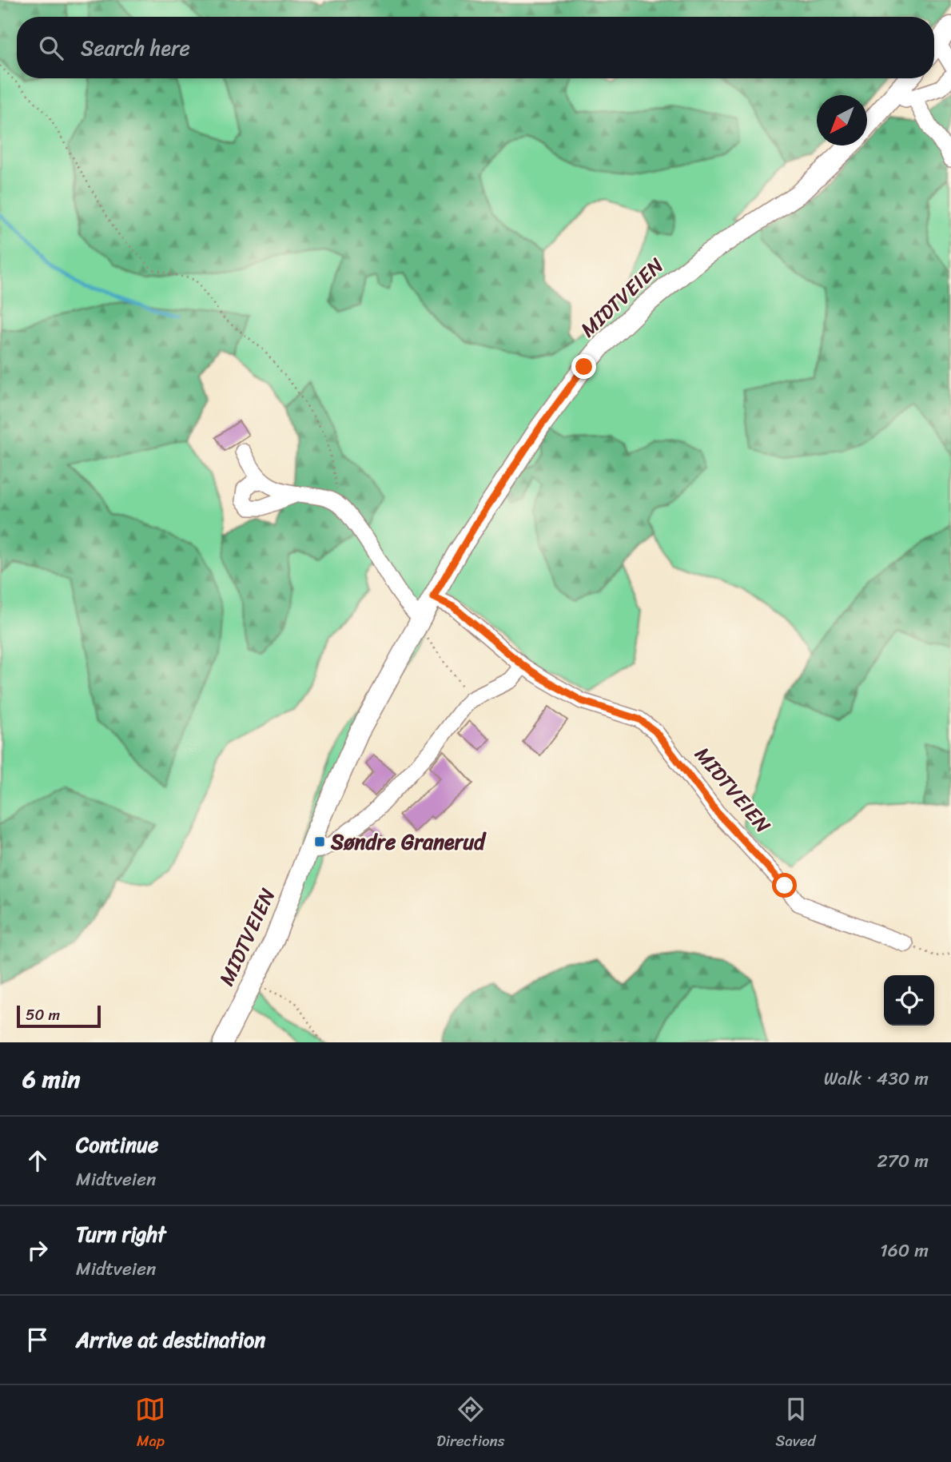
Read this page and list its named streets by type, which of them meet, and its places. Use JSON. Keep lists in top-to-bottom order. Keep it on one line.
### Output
{"streets":{"main road":["MIDTVEIEN"]},"places":{"transit":["Søndre Granerud"]},"scale_bar":"50 m","north":"bottom left","page":{"search":"Search here","scale":"50 m","heading":["6 min","Walk · 430 m"],"list":[["Continue","Midtveien","270 m"],["Turn right","Midtveien","160 m"],"Arrive at destination"],"nav":["Map","Directions","Saved"]}}
